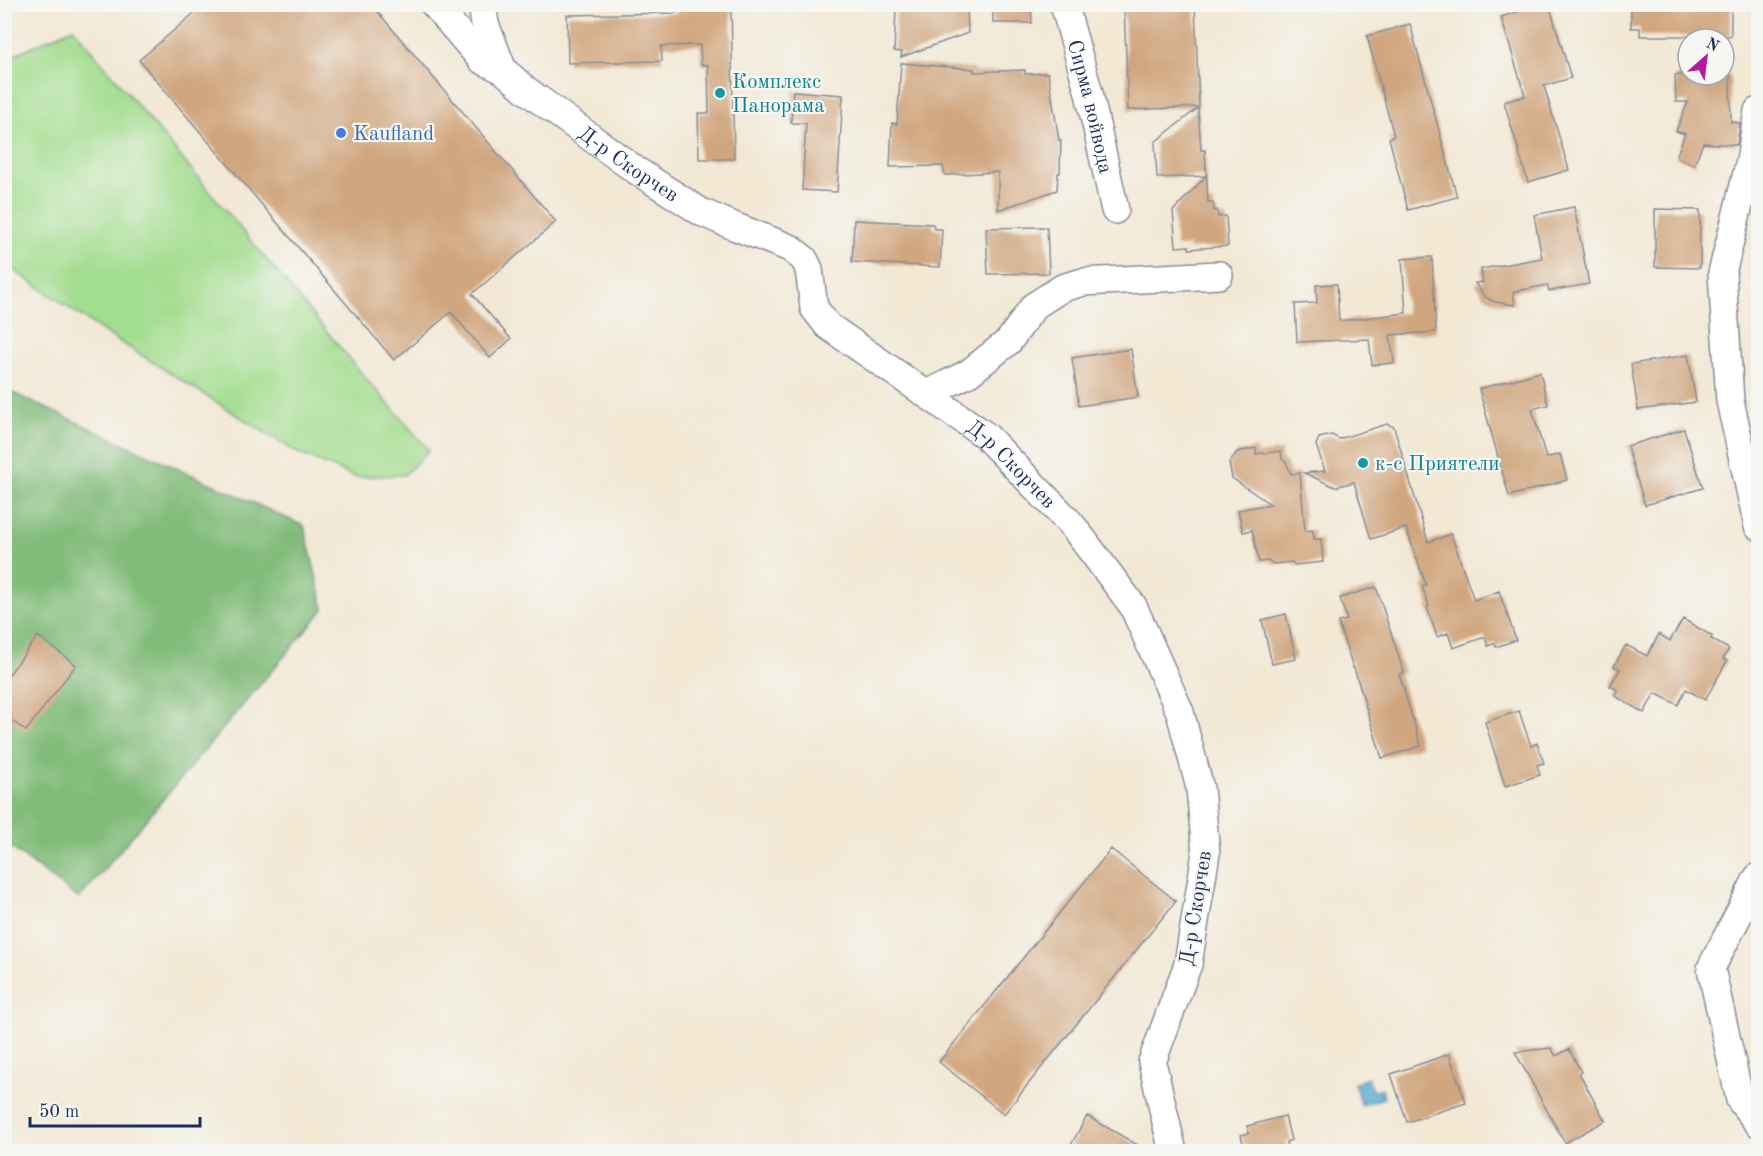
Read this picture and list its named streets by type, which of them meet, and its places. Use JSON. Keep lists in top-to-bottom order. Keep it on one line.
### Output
{"streets":{"street":["Сирма войвода","Д-р Скорчев"]},"places":["Комплекс Панорама","Kaufland","к-с Приятели"],"scale_bar":"50 m","north":"top right"}
